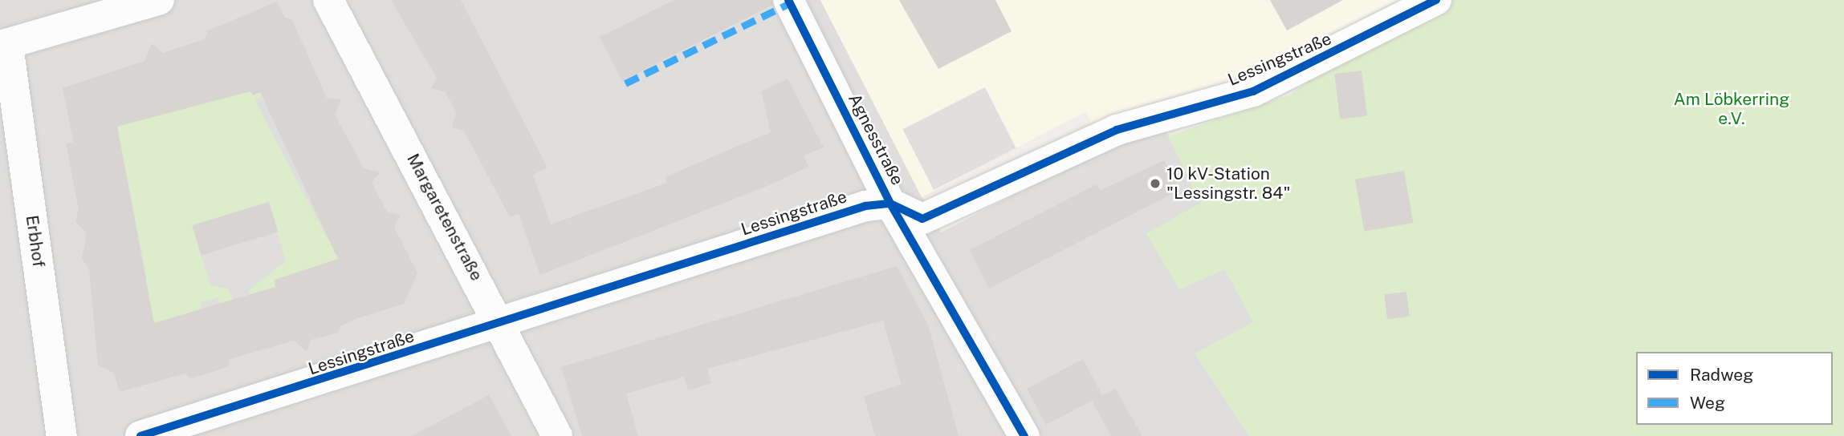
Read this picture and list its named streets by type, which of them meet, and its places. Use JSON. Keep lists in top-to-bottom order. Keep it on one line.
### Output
{"streets":{"street":["Lessingstraße","Agnesstraße","Margaretenstraße","Erbhof"]},"crossings":[["Lessingstraße","Agnesstraße"],["Lessingstraße","Margaretenstraße"]],"parks":["Am Löbkerring e.V."],"places":["10 kV-Station \"Lessingstr. 84\""],"legend":["Radweg","Weg"]}
